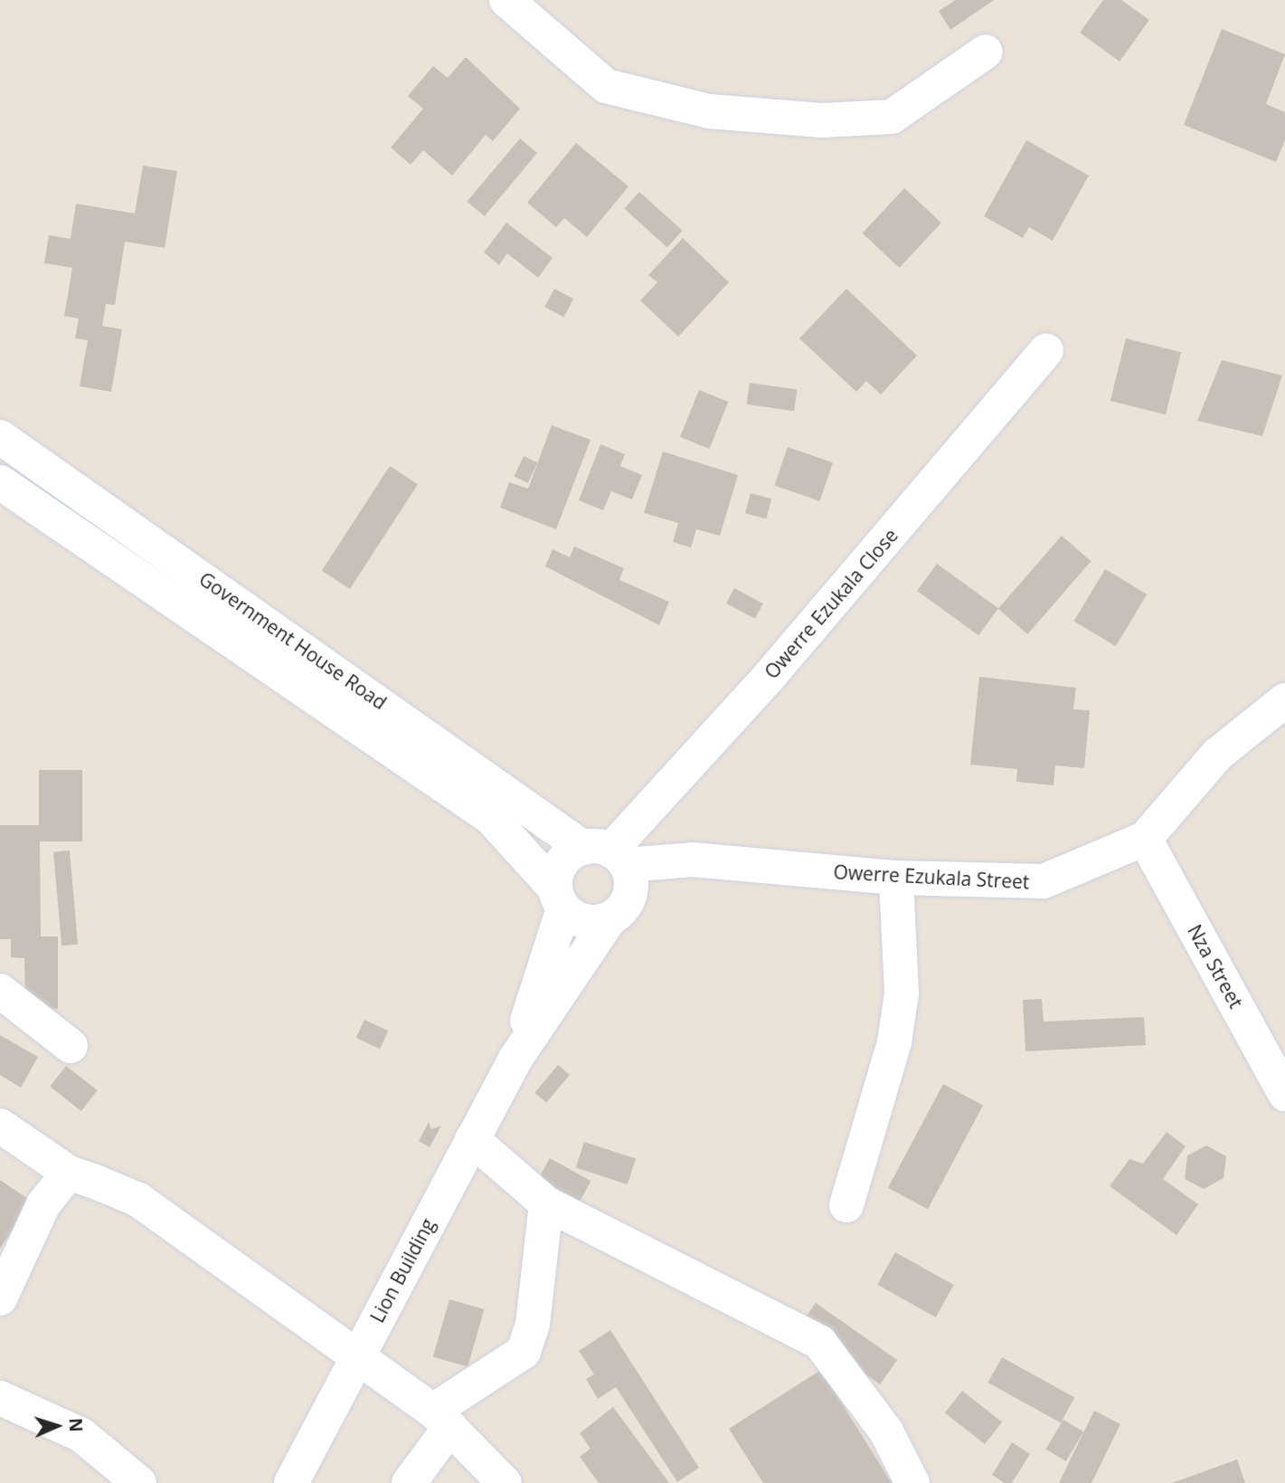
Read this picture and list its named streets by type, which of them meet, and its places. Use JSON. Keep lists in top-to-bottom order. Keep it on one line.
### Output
{"streets":{"street":["Owerre Ezukala Close","Government House Road","Owerre Ezukala Street","Nza Street","Lion Building"]},"crossings":[["Owerre Ezukala Close","Government House Road"],["Owerre Ezukala Close","Owerre Ezukala Street"],["Owerre Ezukala Close","Lion Building"],["Government House Road","Owerre Ezukala Street"],["Government House Road","Lion Building"],["Owerre Ezukala Street","Nza Street"],["Owerre Ezukala Street","Lion Building"]],"north":"right"}
